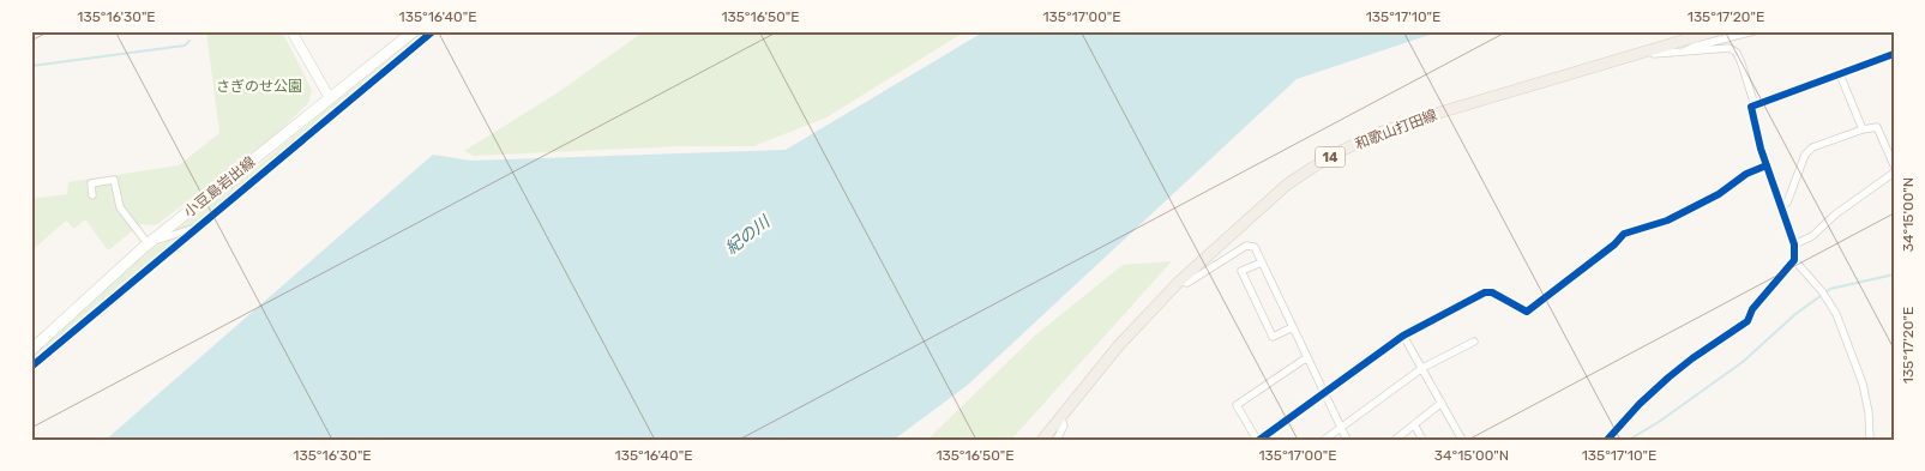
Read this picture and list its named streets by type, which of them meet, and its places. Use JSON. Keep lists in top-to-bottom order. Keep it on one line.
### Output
{"streets":{"main road":["和歌山打田線","14","小豆島岩出線"]},"water":["紀の川"],"parks":["さぎのせ公園"],"coordinates":["135°16'30\"E","135°16'40\"E","135°16'50\"E","135°17'00\"E","135°17'10\"E","135°17'20\"E","34°15'00\"N"]}
